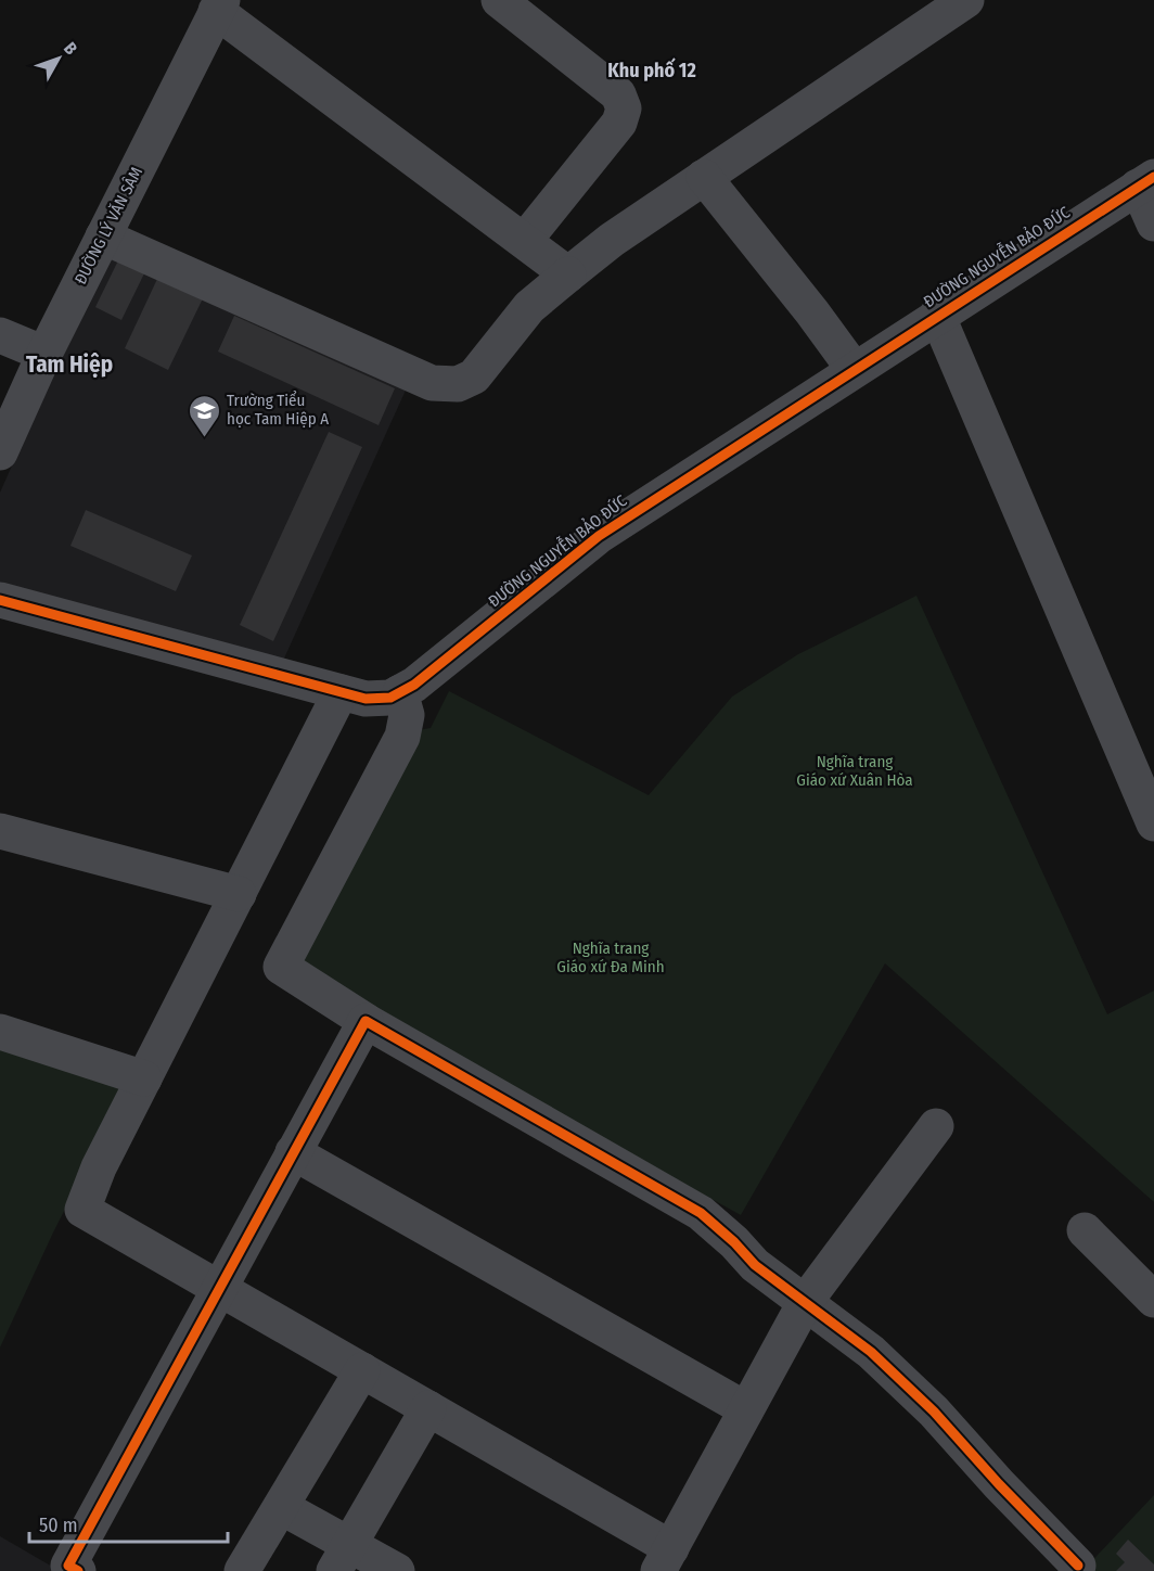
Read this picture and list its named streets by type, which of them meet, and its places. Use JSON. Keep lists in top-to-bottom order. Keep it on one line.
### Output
{"streets":{"street":["ĐƯỜNG LÝ VĂN SÂM","ĐƯỜNG NGUYỄN BẢO ĐỨC"]},"districts":["Khu phố 12","Tam Hiệp"],"parks":["Nghĩa trang Giáo xứ Xuân Hòa","Nghĩa trang Giáo xứ Đa Minh"],"places":{"school or university":["Trường Tiểu học Tam Hiệp A"]},"scale_bar":"50 m","north":"top right"}
